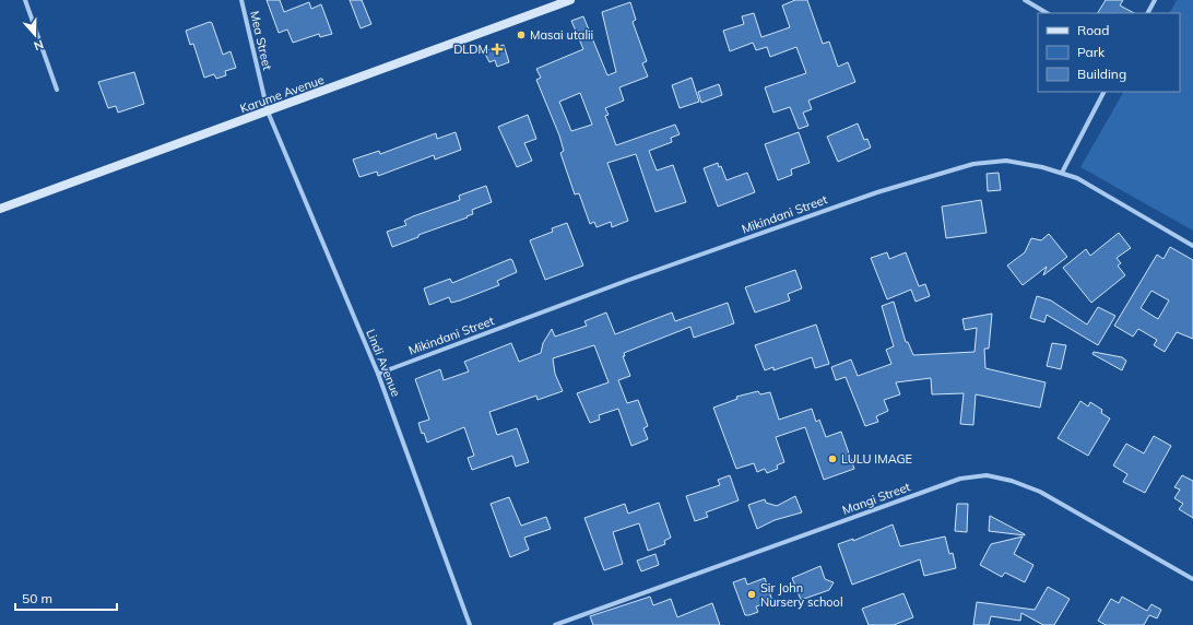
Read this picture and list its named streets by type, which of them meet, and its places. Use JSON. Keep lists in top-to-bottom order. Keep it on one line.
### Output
{"streets":{"main road":["Karume Avenue"],"street":["Mea Street","Mikindani Street","Lindi Avenue","Mangi Street"]},"crossings":[["Mea Street","Karume Avenue"],["Mea Street","Lindi Avenue"],["Karume Avenue","Lindi Avenue"],["Mikindani Street","Lindi Avenue"]],"places":{"other":["Masai utalii","LULU IMAGE","Sir John Nursery school"],"health":["DLDM"]},"legend":["Road","Park","Building"],"scale_bar":"50 m","north":"bottom"}
